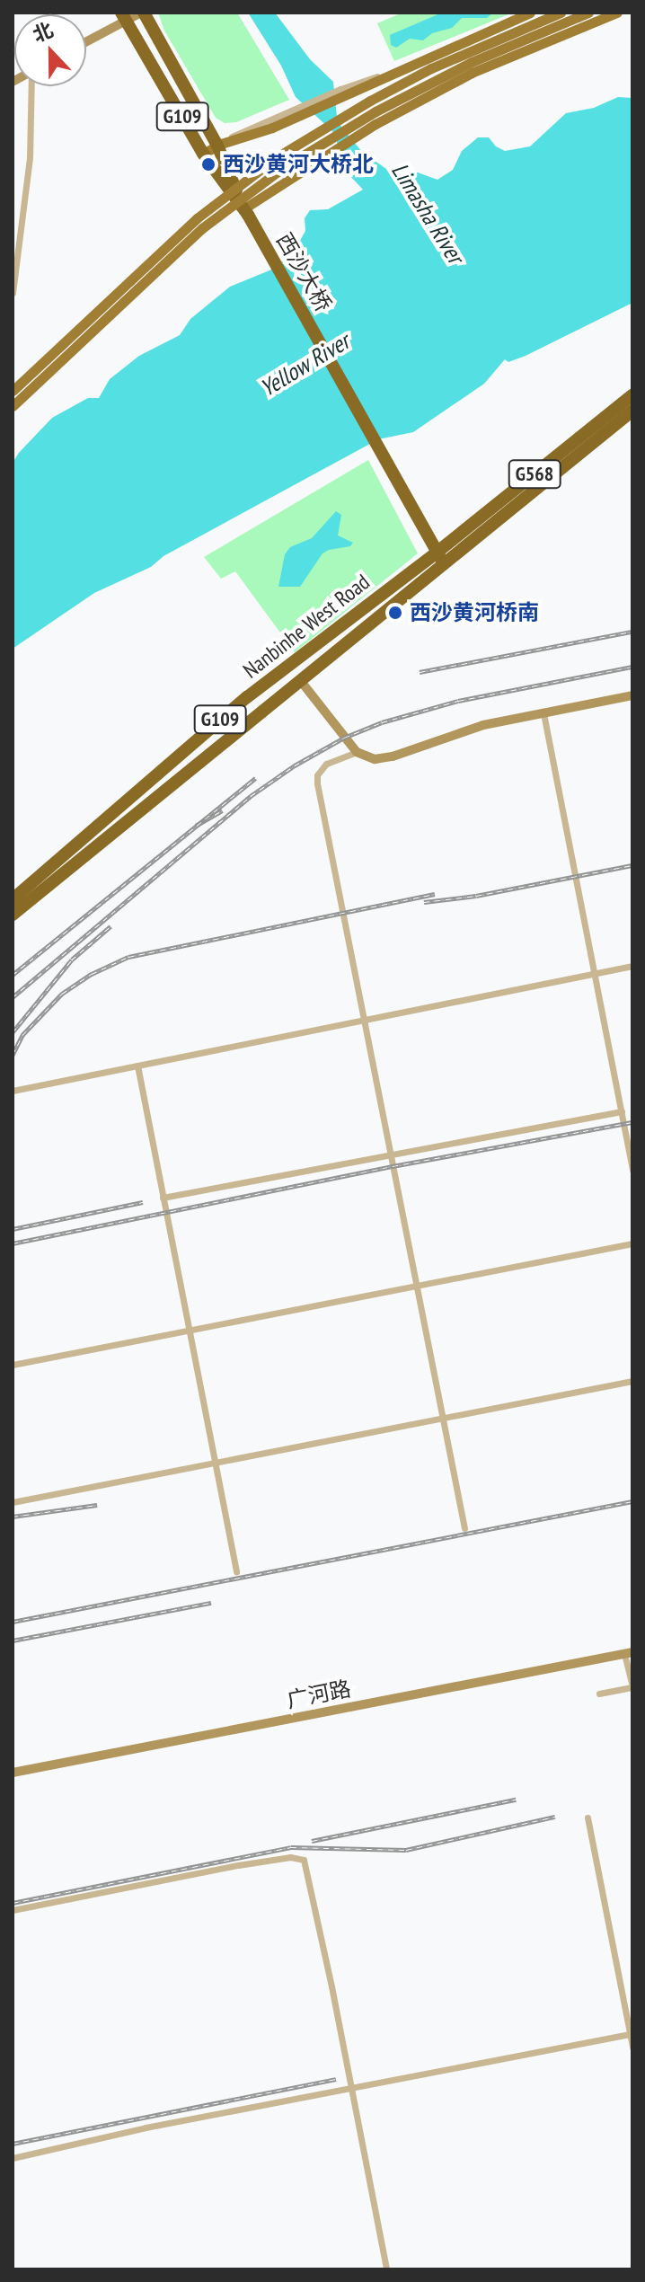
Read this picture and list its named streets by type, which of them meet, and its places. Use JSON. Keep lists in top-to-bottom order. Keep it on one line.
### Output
{"streets":{"highway":["G109","西沙大桥","G568","Nanbinhe West Road"],"street":["广河路"]},"crossings":[["G109","西沙大桥"],["G109","G568"],["G109","Nanbinhe West Road"],["西沙大桥","Nanbinhe West Road"]],"water":["Limasha River","Yellow River"],"places":["西沙黄河大桥北","西沙黄河桥南"],"north":"top"}
